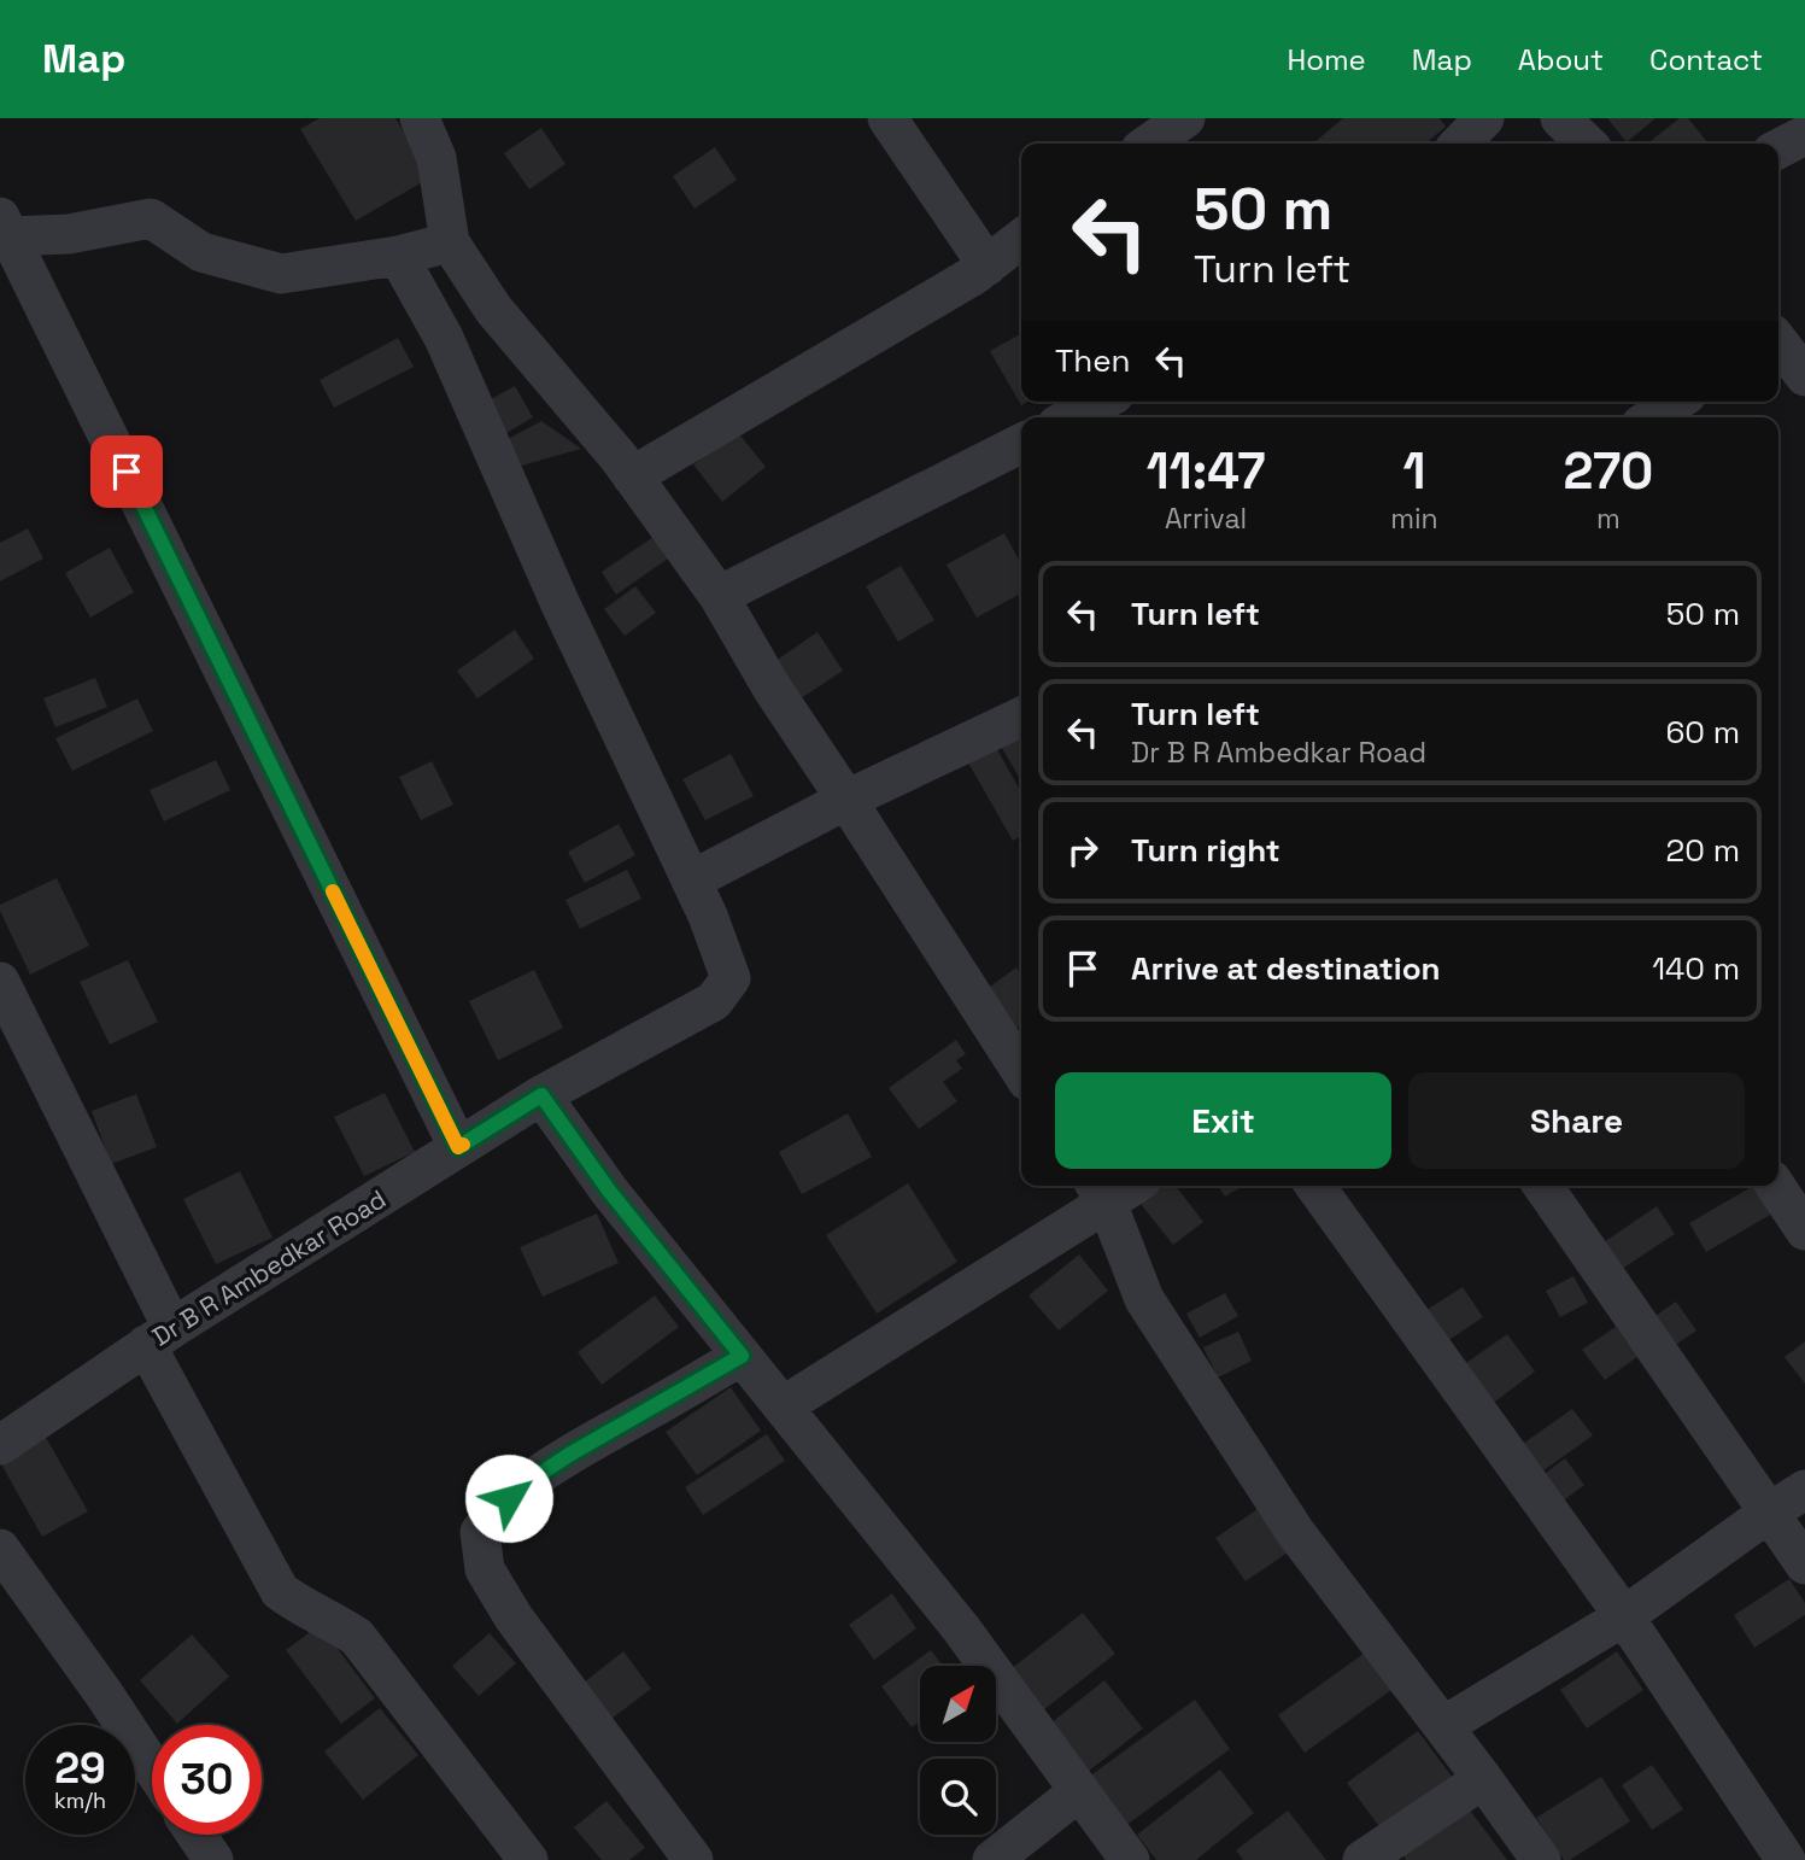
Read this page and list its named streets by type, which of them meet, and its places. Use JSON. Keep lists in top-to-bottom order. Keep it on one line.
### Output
{"streets":{"street":["Dr B R Ambedkar Road"]},"north":"top right","page":{"header":"Map","nav":["Home","Map","About","Contact"],"turn":["50 m","Turn left"],"then":"Then","eta":["11:47","Arrival","1","min","270","m"],"list":[{"name":"Turn left","value":"50 m"},{"name":"Turn left","note":"Dr B R Ambedkar Road","value":"60 m"},{"name":"Turn right","value":"20 m"},{"name":"Arrive at destination","value":"140 m"}],"buttons":["Exit","Share"],"speed":"29 km/h","limit":"30"}}
